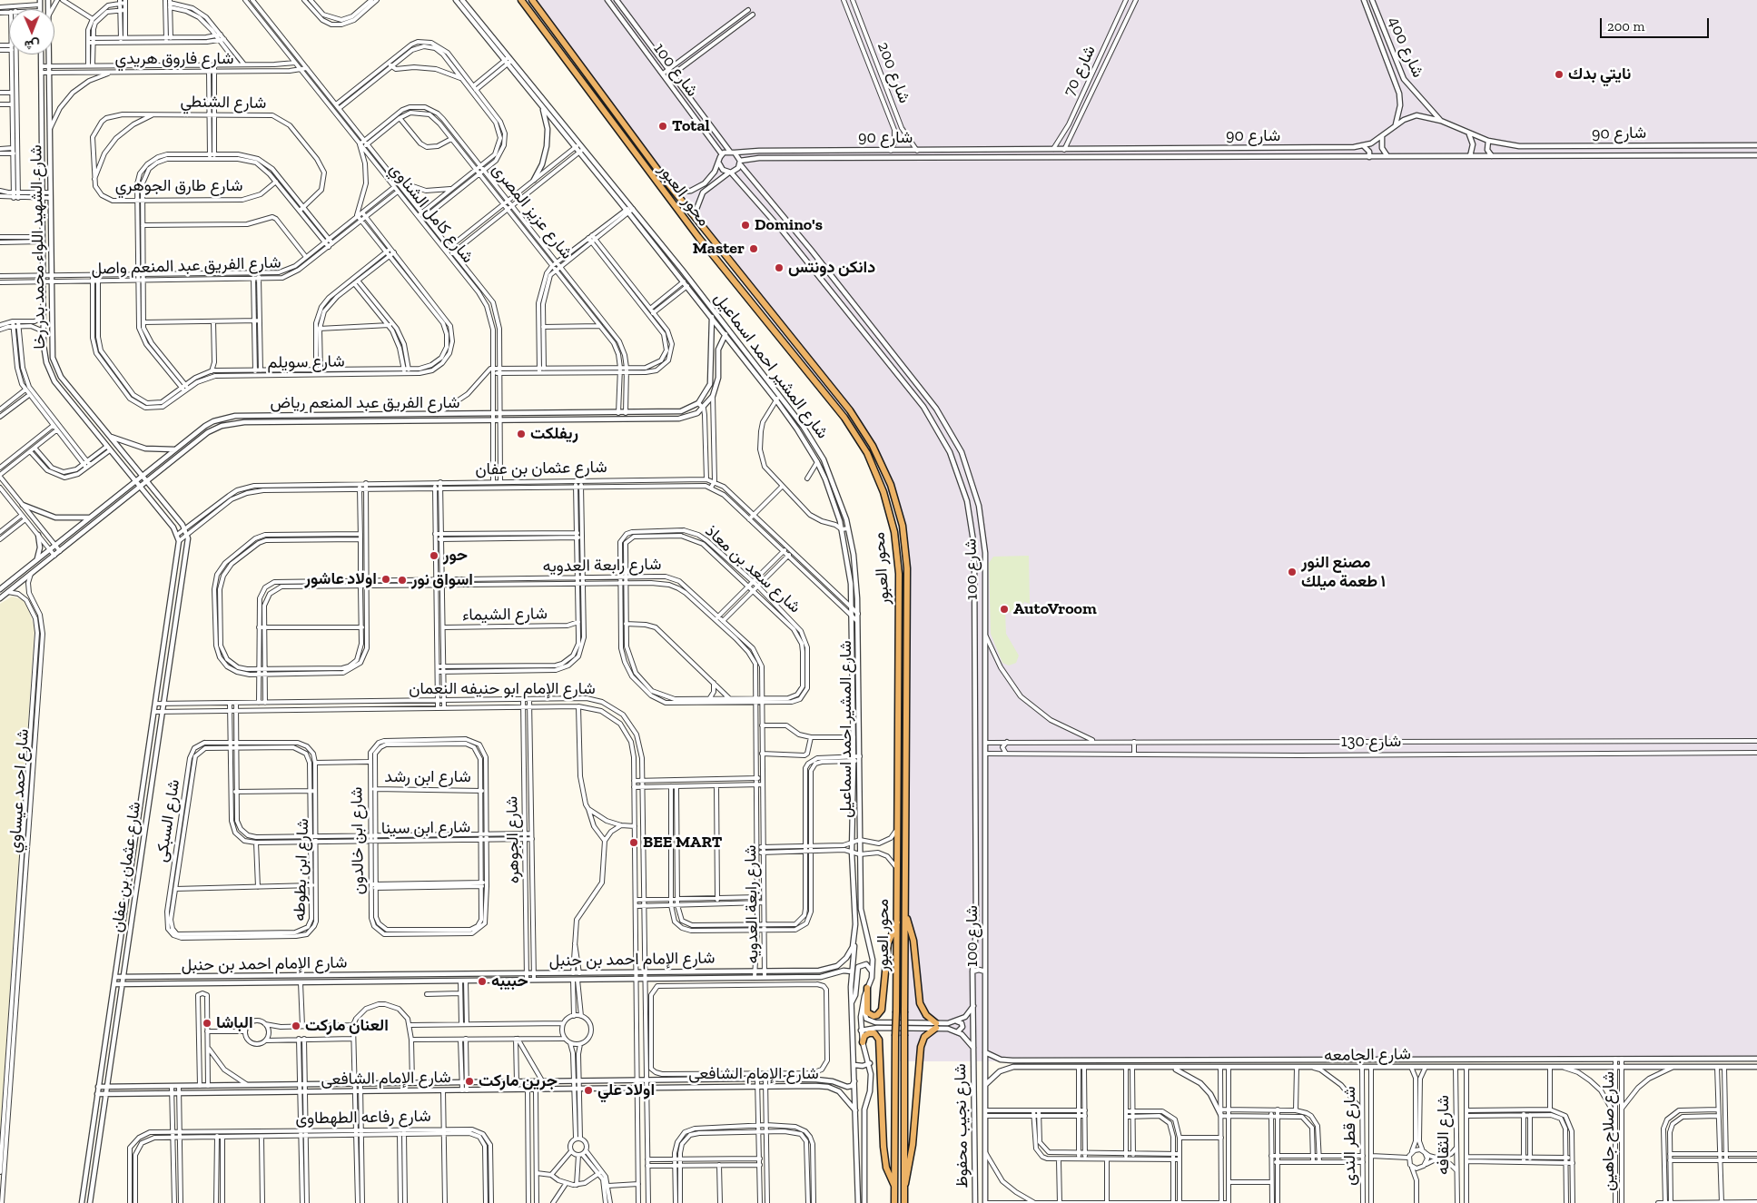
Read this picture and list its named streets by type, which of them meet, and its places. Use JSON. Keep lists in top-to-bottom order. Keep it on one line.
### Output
{"streets":{"highway":["محور العبور"],"street":["شارع 400","شارع فاروق هريدي","شارع 100","شارع 70","شارع 200","شارع الشنطي","شارع 90","شارع طارق الجوهري","شارع عزيز المصرى","شارع كامل الشناوي","شارع الشهيد اللواء محمد بدر رخا","شارع الفريق عبد المنعم واصل","شارع سويلم","شارع المشير احمد اسماعيل","شارع الفريق عبد المنعم رياض","شارع عثمان بن عفان","شارع رابعة العدويه","شارع سعد بن معاذ","شارع الشيماء","شارع الإمام ابو حنيفه النعمان","شارع 130","شارع ابن رشد","شارع احمد عيساوي","شارع السبكى","شارع ابن سينا","شارع الجوهره","شارع ابن خالدون","شارع ابن بطوطه","شارع الإمام احمد بن حنبل","شارع الجامعه","شارع الإمام الشافعى","شارع رفاعه الطهطاوى","شارع نجيب محفوظ","شارع صلاح جاهين","شارع الثقافه","شارع قطر الندى"]},"crossings":[["شارع 400","شارع 90"],["شارع فاروق هريدي","شارع كامل الشناوي"],["شارع فاروق هريدي","شارع الشهيد اللواء محمد بدر رخا"],["شارع 100","شارع 90"],["شارع 100","شارع 130"],["شارع 100","شارع الجامعه"],["شارع 100","شارع نجيب محفوظ"],["شارع 70","شارع 90"],["شارع 200","شارع 90"],["شارع الشنطي","شارع طارق الجوهري"],["شارع عزيز المصرى","شارع كامل الشناوي"],["شارع عزيز المصرى","شارع الفريق عبد المنعم رياض"],["شارع كامل الشناوي","شارع الفريق عبد المنعم واصل"],["شارع كامل الشناوي","شارع الفريق عبد المنعم رياض"],["شارع كامل الشناوي","شارع عثمان بن عفان"],["شارع الشهيد اللواء محمد بدر رخا","شارع الفريق عبد المنعم واصل"],["شارع الشهيد اللواء محمد بدر رخا","شارع الفريق عبد المنعم رياض"],["شارع الشهيد اللواء محمد بدر رخا","شارع عثمان بن عفان"],["شارع الفريق عبد المنعم واصل","شارع سويلم"],["شارع المشير احمد اسماعيل","شارع عثمان بن عفان"],["شارع الفريق عبد المنعم رياض","شارع احمد عيساوي"],["شارع عثمان بن عفان","شارع الإمام ابو حنيفه النعمان"],["شارع عثمان بن عفان","شارع الإمام احمد بن حنبل"],["شارع عثمان بن عفان","شارع الإمام الشافعى"],["شارع رابعة العدويه","شارع سعد بن معاذ"],["شارع رابعة العدويه","شارع الإمام ابو حنيفه النعمان"],["شارع رابعة العدويه","شارع الإمام احمد بن حنبل"],["شارع الإمام ابو حنيفه النعمان","شارع ابن سينا"],["شارع الإمام ابو حنيفه النعمان","شارع الجوهره"],["شارع الإمام ابو حنيفه النعمان","شارع الإمام احمد بن حنبل"],["شارع الإمام ابو حنيفه النعمان","شارع الإمام الشافعى"],["شارع ابن رشد","شارع ابن خالدون"],["شارع السبكى","شارع ابن سينا"],["شارع السبكى","شارع ابن بطوطه"],["شارع ابن سينا","شارع الجوهره"],["شارع ابن سينا","شارع ابن خالدون"],["شارع ابن سينا","شارع ابن بطوطه"],["شارع الجوهره","شارع الإمام احمد بن حنبل"],["شارع الجامعه","شارع نجيب محفوظ"],["شارع الجامعه","شارع صلاح جاهين"],["شارع الجامعه","شارع الثقافه"],["شارع الجامعه","شارع قطر الندى"]],"places":["نايتي بدك","Total","Domino's","Master","دانكن دونتس","ريفلكت","حور","مصنع النور ١ طعمة ميلك","اولاد عاشور","اسواق نور","AutoVroom","BEE MART","حبيبه","الباشا","العنان ماركت","جرين ماركت","اولاد علي"],"scale_bar":"200 m","north":"bottom"}
